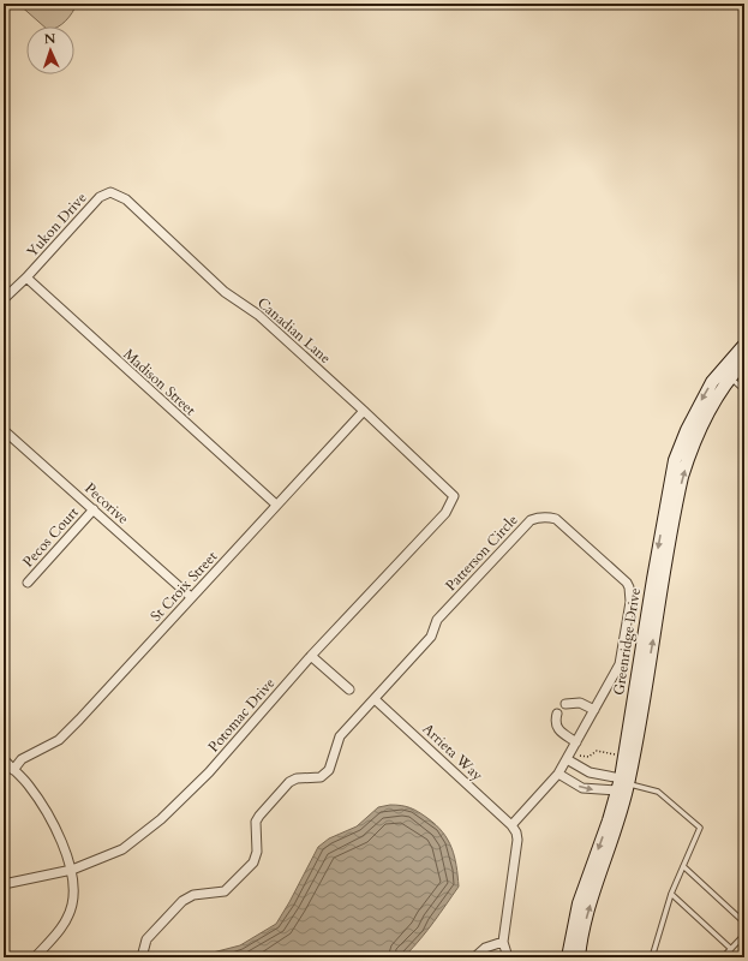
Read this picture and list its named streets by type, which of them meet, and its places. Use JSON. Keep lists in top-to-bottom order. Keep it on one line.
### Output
{"streets":{"street":["Yukon Drive","Canadian Lane","Madison Street","Pecorive","Pecos Court","Patterson Circle","St Croix Street","Greenridge Drive","Potomac Drive","Arrieta Way"]},"crossings":[["Yukon Drive","Canadian Lane"],["Yukon Drive","Madison Street"],["Canadian Lane","St Croix Street"],["Canadian Lane","Potomac Drive"],["Madison Street","St Croix Street"],["Pecorive","Pecos Court"],["Pecorive","St Croix Street"],["Patterson Circle","Arrieta Way"]],"north":"top"}
